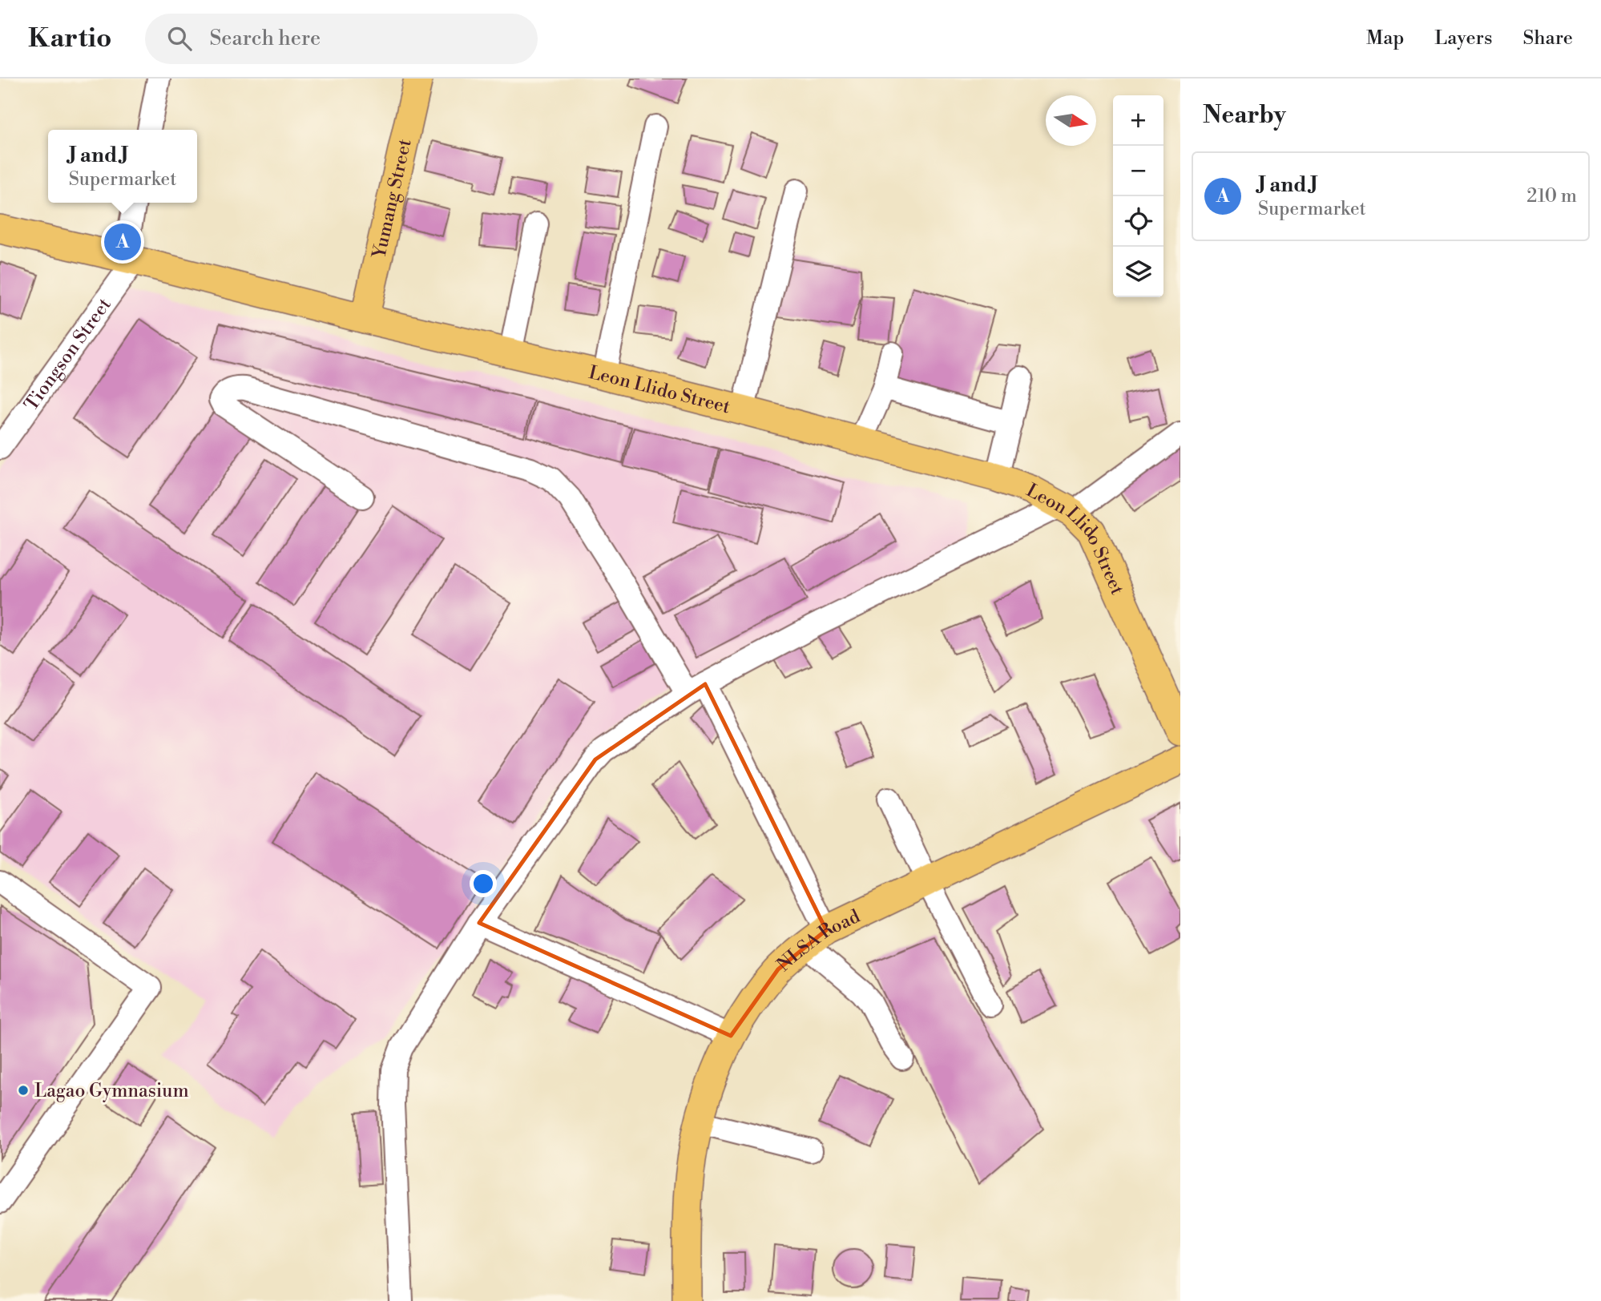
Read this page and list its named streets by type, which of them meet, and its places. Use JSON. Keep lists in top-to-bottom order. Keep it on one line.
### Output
{"streets":{"main road":["Yumang Street","Leon Llido Street","NLSA Road"],"street":["Tiongson Street"]},"crossings":[["Yumang Street","Leon Llido Street"],["Tiongson Street","Leon Llido Street"]],"places":["Lagao Gymnasium"],"north":"right","page":{"header":"Kartio","search":"Search here","nav":["Map","Layers","Share"],"heading":"Nearby","map_buttons":["+","−"],"popup":["J and J","Supermarket"],"list":[{"mark":"A","name":"J and J","note":"Supermarket","value":"210 m"}],"pins":"A"}}
